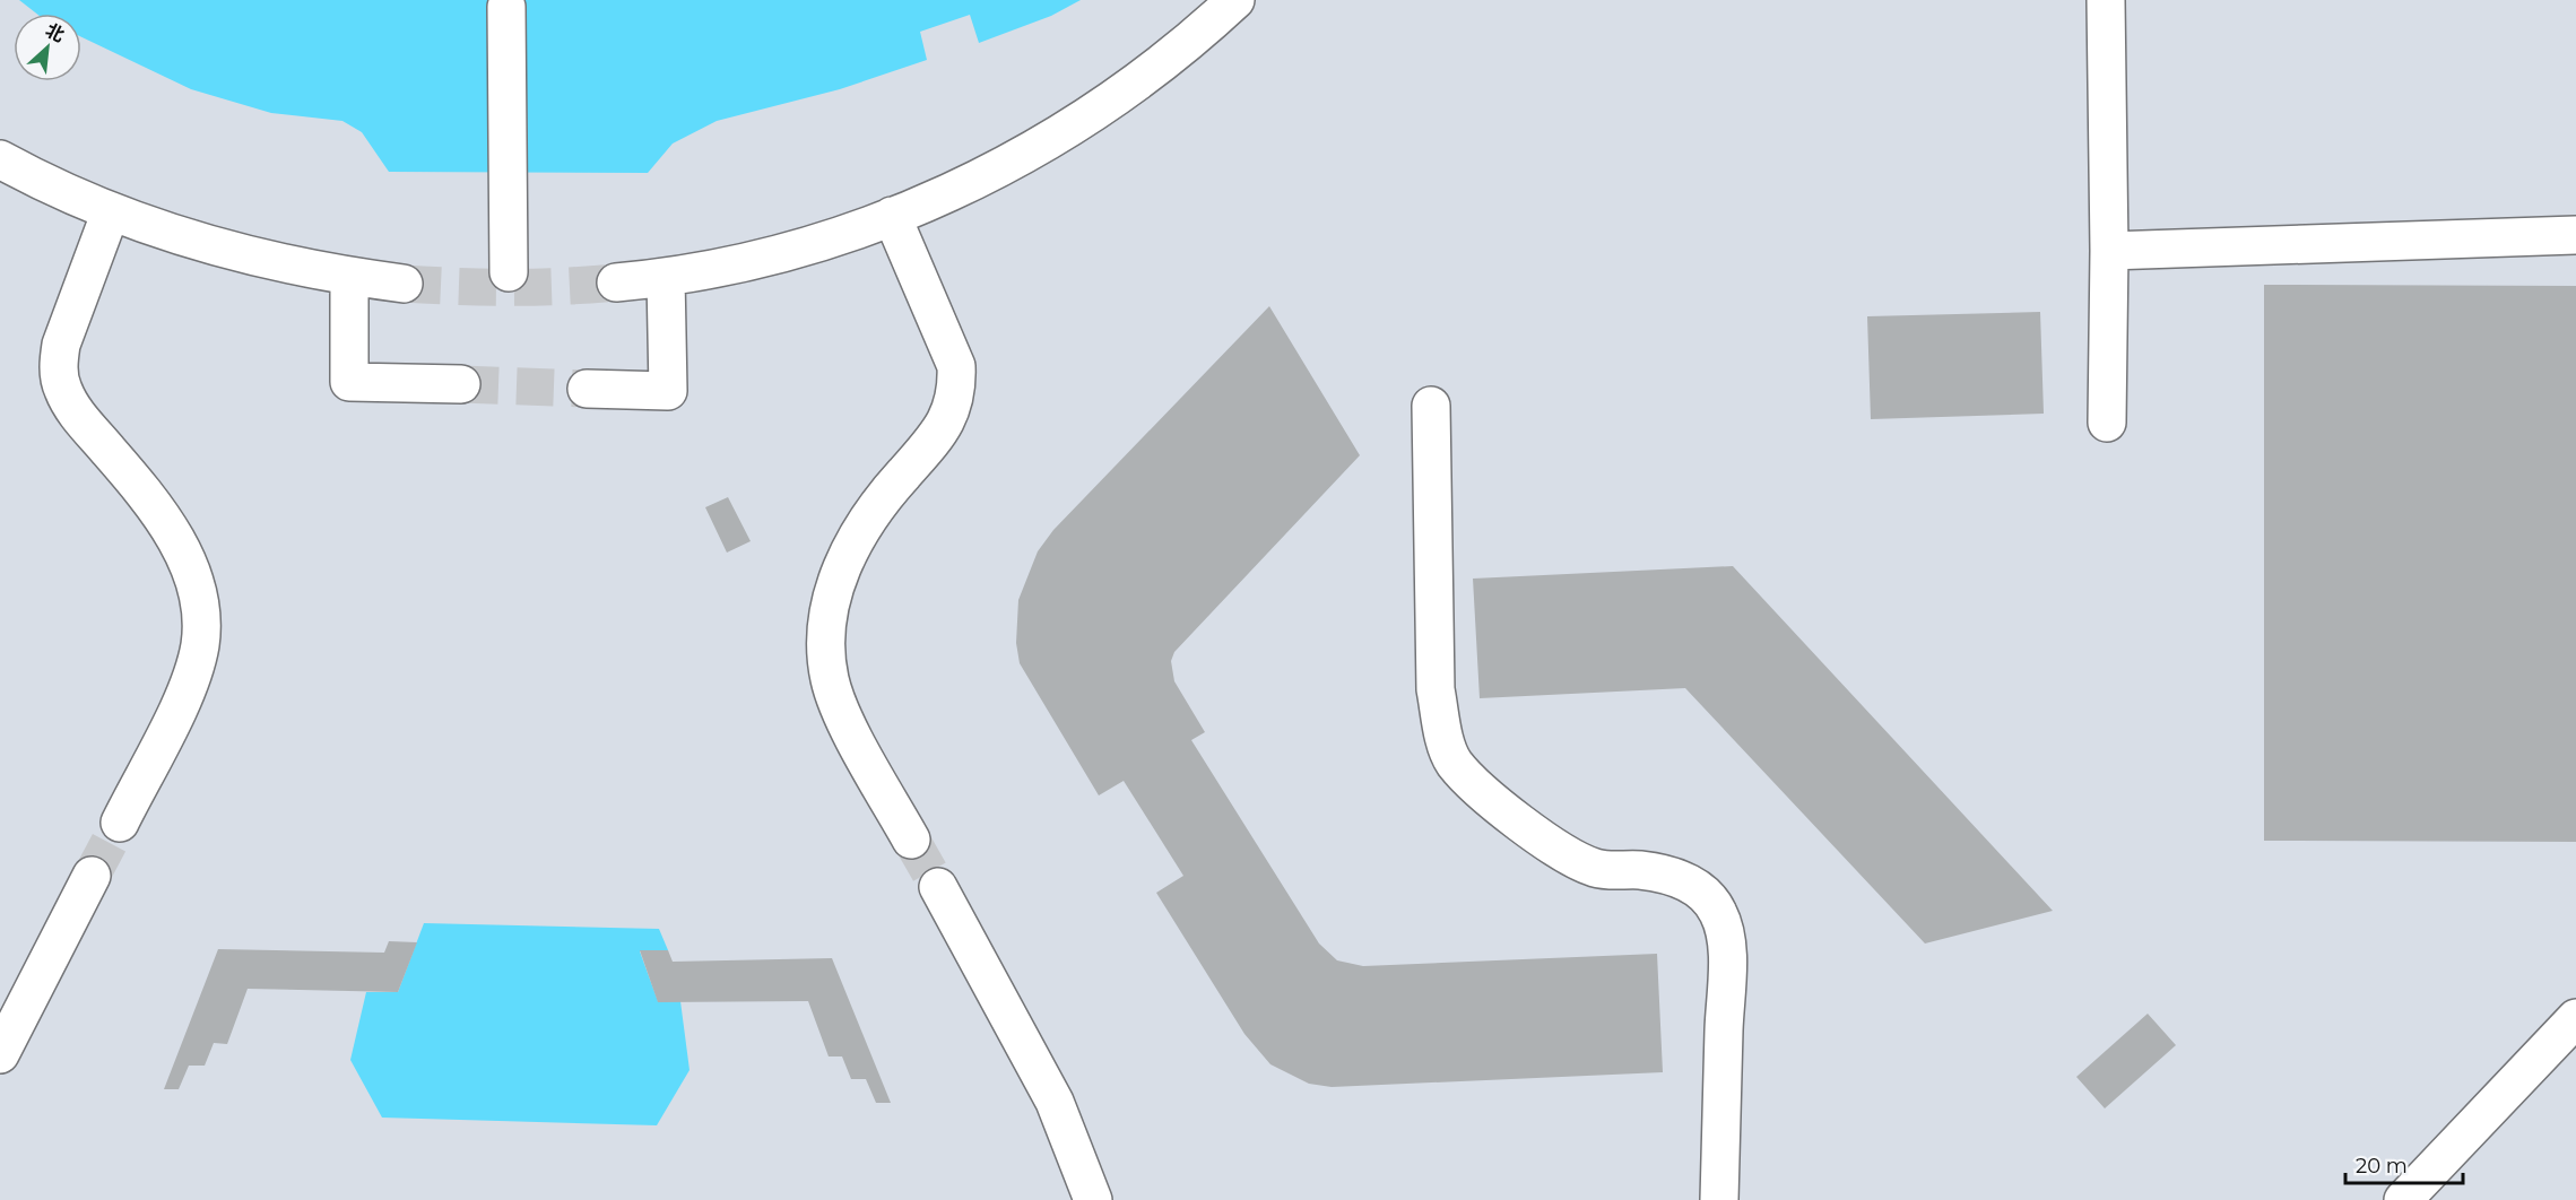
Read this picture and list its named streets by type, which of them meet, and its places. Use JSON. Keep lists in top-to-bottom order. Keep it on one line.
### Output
{"scale_bar":"20 m","north":"top right"}
